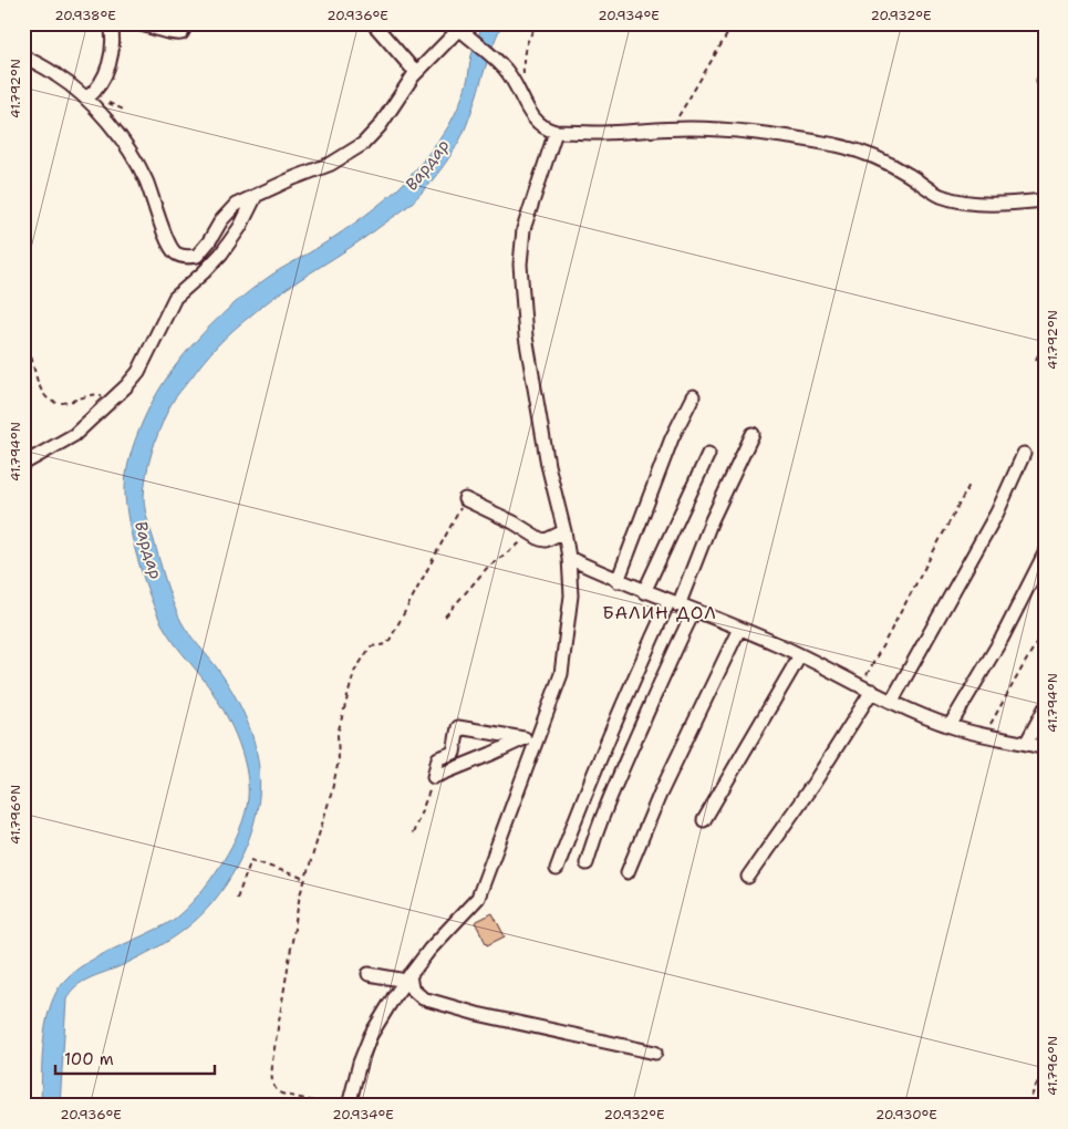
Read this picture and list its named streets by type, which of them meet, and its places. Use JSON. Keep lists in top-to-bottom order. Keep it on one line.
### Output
{"districts":["БАЛИН ДОЛ"],"water":["Вардар"],"scale_bar":"100 m","coordinates":["20.938°E","20.936°E","20.934°E","20.932°E","41.792°N","41.794°N","41.796°N","20.930°E"]}
